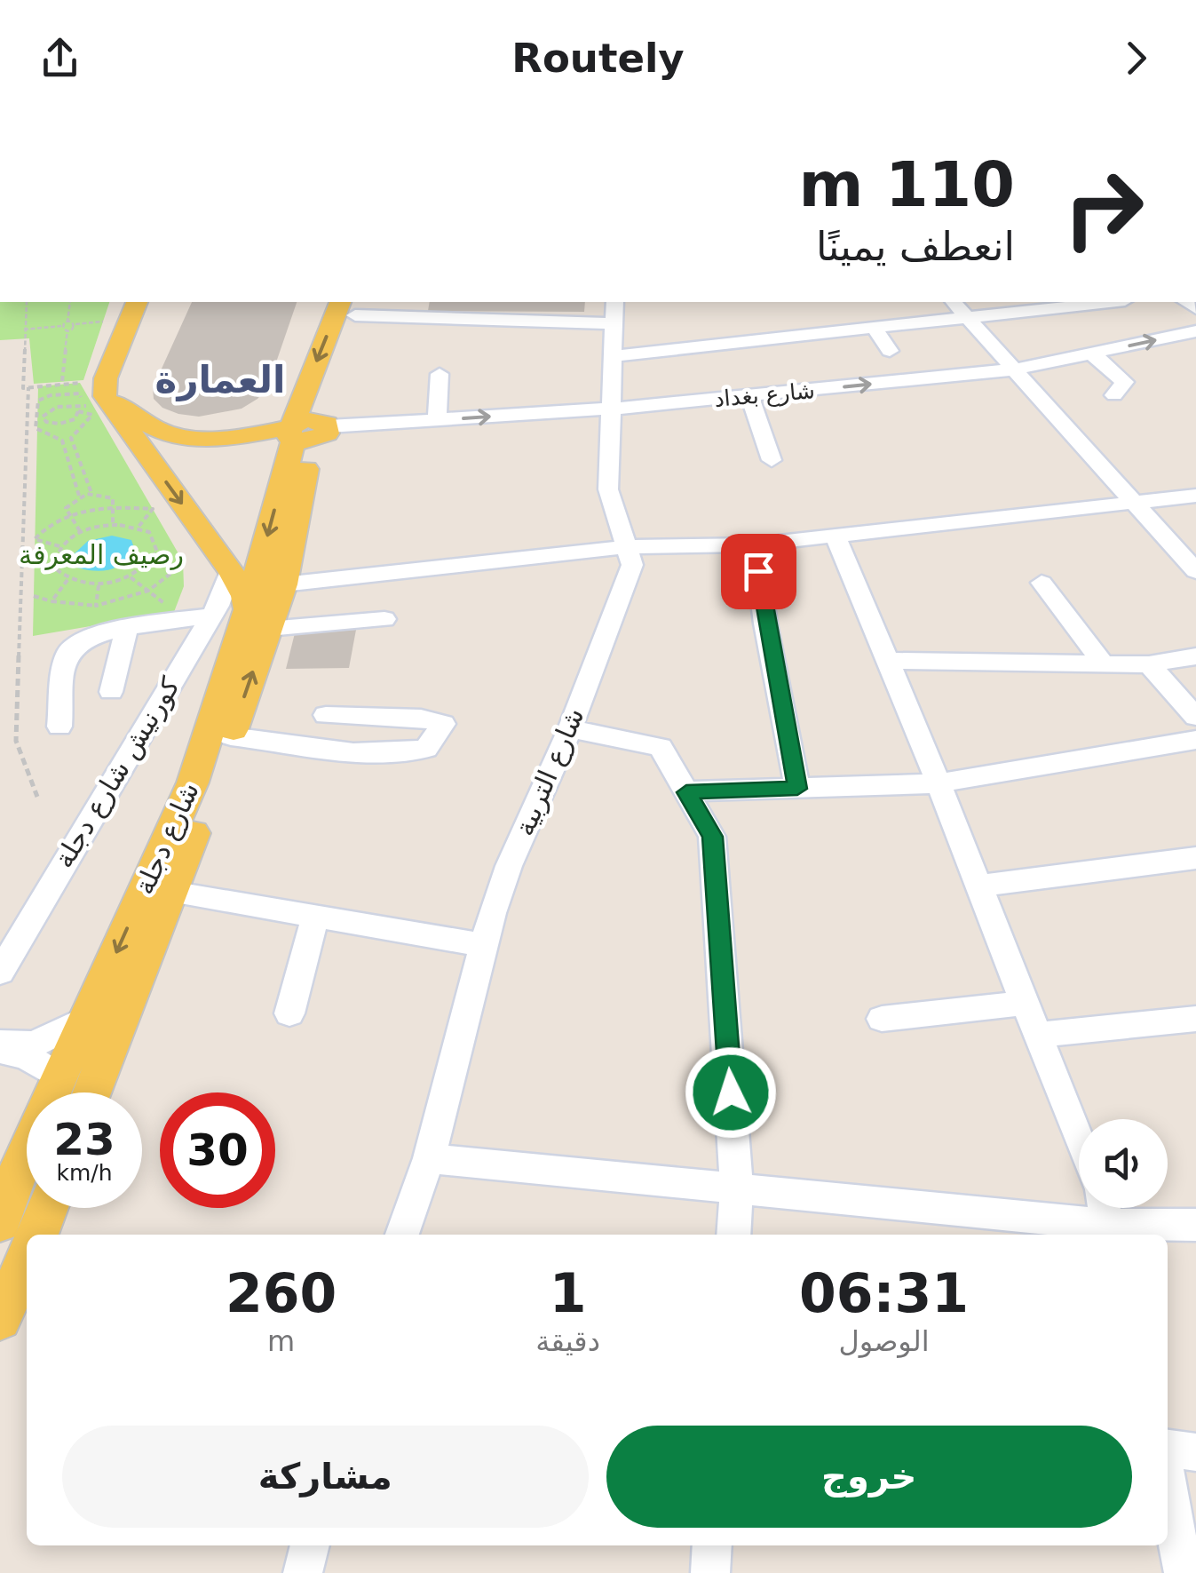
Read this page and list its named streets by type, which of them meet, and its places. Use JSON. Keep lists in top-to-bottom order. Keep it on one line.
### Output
{"streets":{"main road":["شارع دجلة"],"street":["شارع بغداد","شارع التربية","كورنيش شارع دجلة"]},"crossings":[["شارع بغداد","شارع التربية"],["شارع بغداد","شارع دجلة"]],"districts":["العمارة"],"parks":["رصيف المعرفة"],"page":{"header":"Routely","turn":["110 m","انعطف يمينًا"],"speed":"23 km/h","limit":"30","eta":["06:31","الوصول","1","دقيقة","260","m"],"buttons":["خروج","مشاركة"]}}
